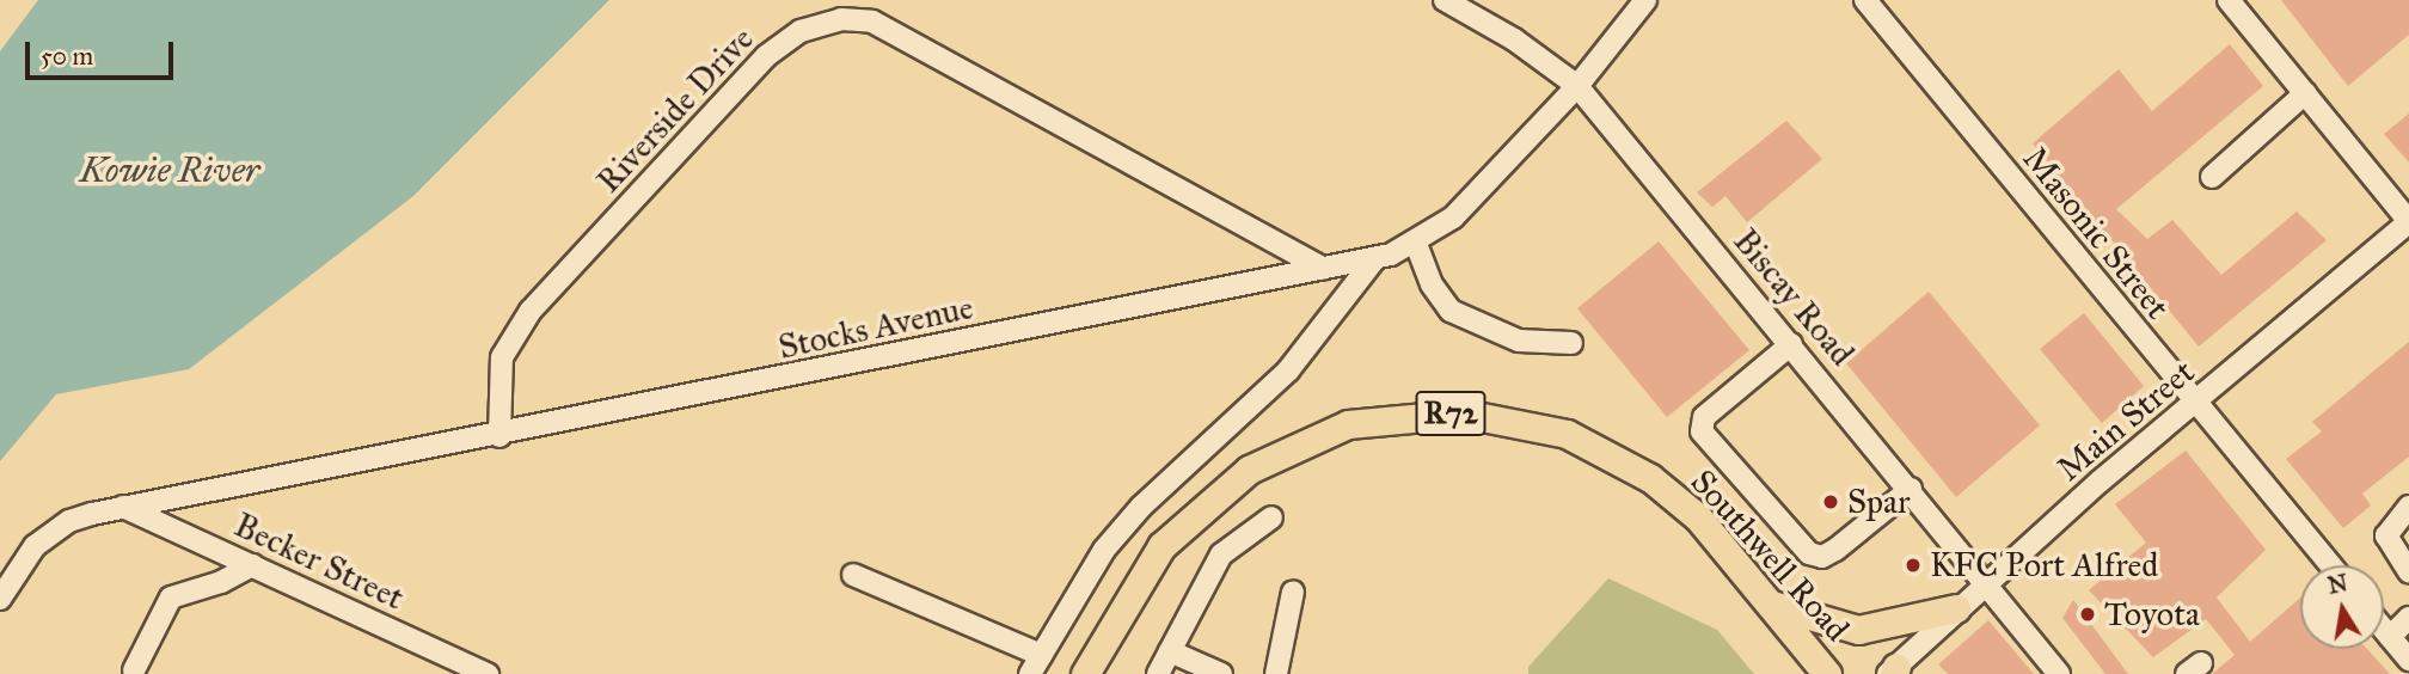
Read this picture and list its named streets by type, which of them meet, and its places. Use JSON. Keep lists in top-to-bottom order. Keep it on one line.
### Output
{"streets":{"main road":["R72","Southwell Road"],"street":["Riverside Drive","Masonic Street","Biscay Road","Stocks Avenue","Main Street","Becker Street"]},"crossings":[["Riverside Drive","Stocks Avenue"],["Masonic Street","Main Street"],["Biscay Road","Stocks Avenue"],["Biscay Road","Main Street"],["Stocks Avenue","Becker Street"]],"water":["Kowie River"],"places":["Spar","KFC Port Alfred","Toyota"],"scale_bar":"50 m","north":"top"}
